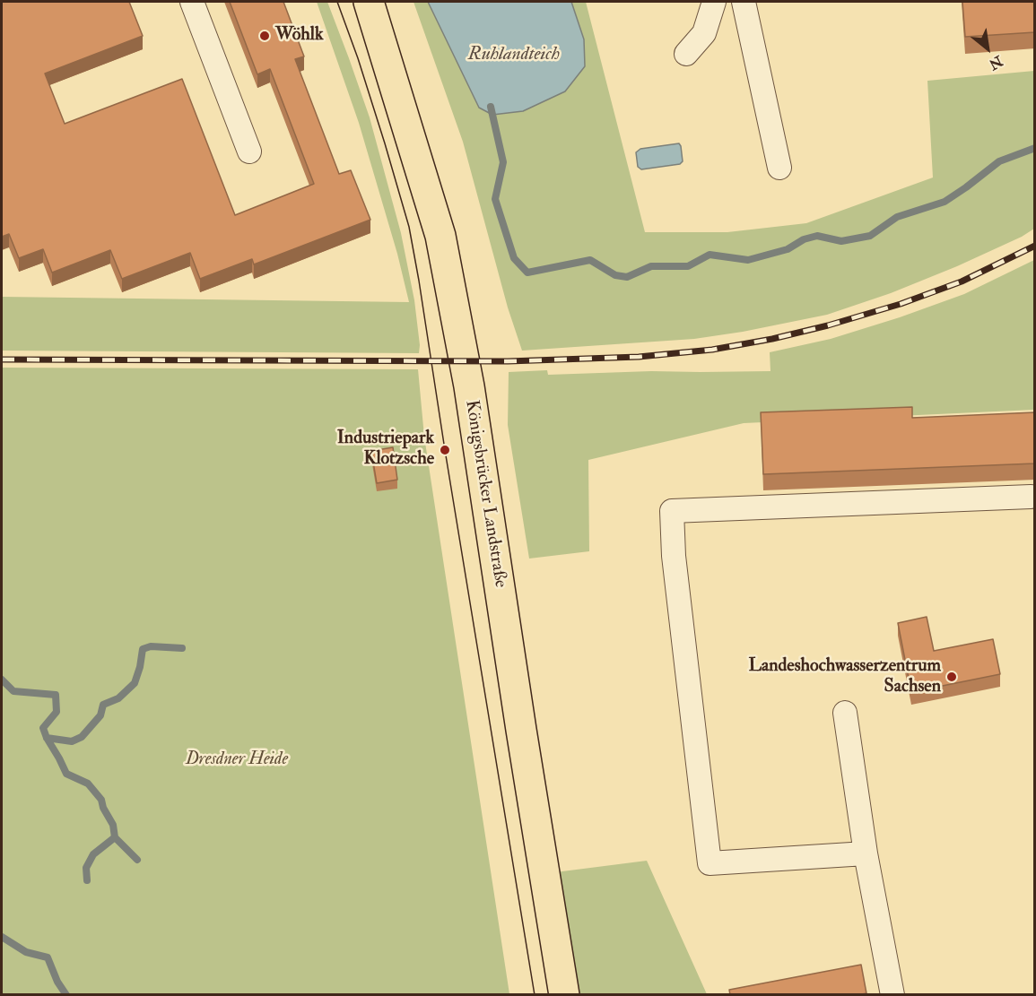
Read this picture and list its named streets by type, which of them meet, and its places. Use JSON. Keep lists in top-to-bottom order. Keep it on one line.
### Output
{"streets":{"main road":["Königsbrücker Landstraße"]},"water":["Ruhlandteich"],"parks":["Dresdner Heide"],"places":["Wöhlk","Industriepark Klotzsche","Landeshochwasserzentrum Sachsen"],"north":"bottom right"}
